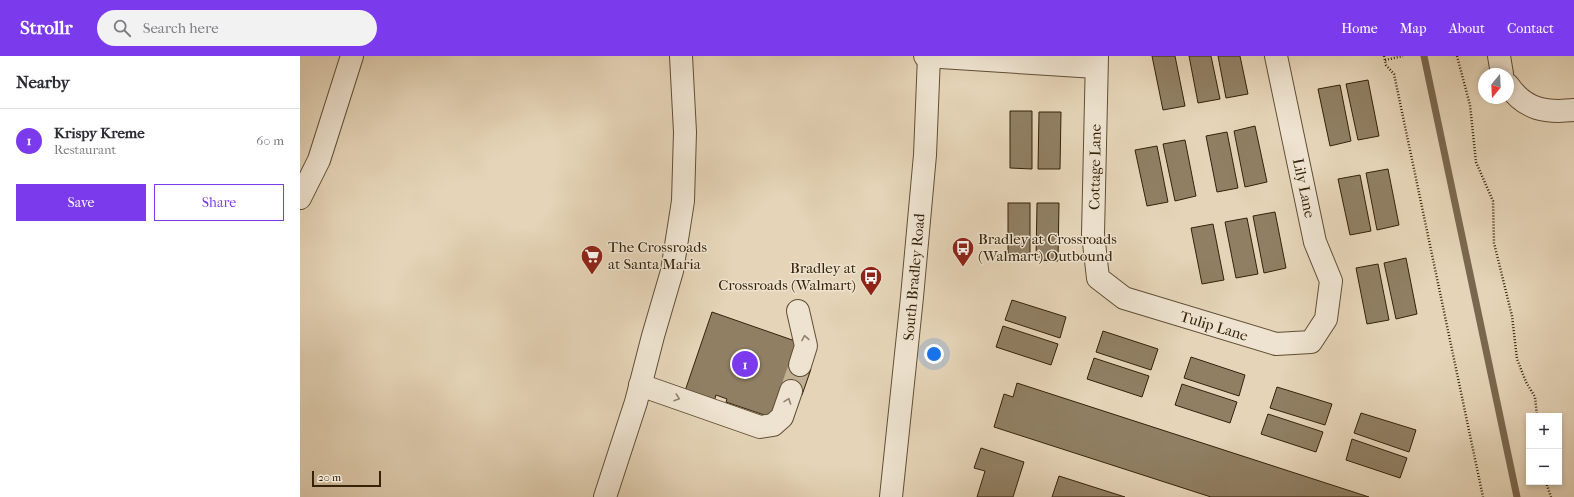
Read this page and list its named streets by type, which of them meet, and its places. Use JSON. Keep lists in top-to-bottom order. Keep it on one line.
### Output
{"streets":{"street":["Cottage Lane","Lily Lane","South Bradley Road","Tulip Lane"]},"crossings":[["Cottage Lane","Tulip Lane"],["Lily Lane","Tulip Lane"]],"places":{"bus stop":["Bradley at Crossroads (Walmart) Outbound","Bradley at Crossroads (Walmart)"],"supermarket":["The Crossroads at Santa Maria"]},"scale_bar":"20 m","north":"bottom","page":{"header":"Strollr","search":"Search here","nav":["Home","Map","About","Contact"],"heading":"Nearby","list":[{"mark":"1","name":"Krispy Kreme","note":"Restaurant","value":"60 m"}],"buttons":["Save","Share"],"pins":"1","map_buttons":["+","−"],"scale":"20 m"}}
